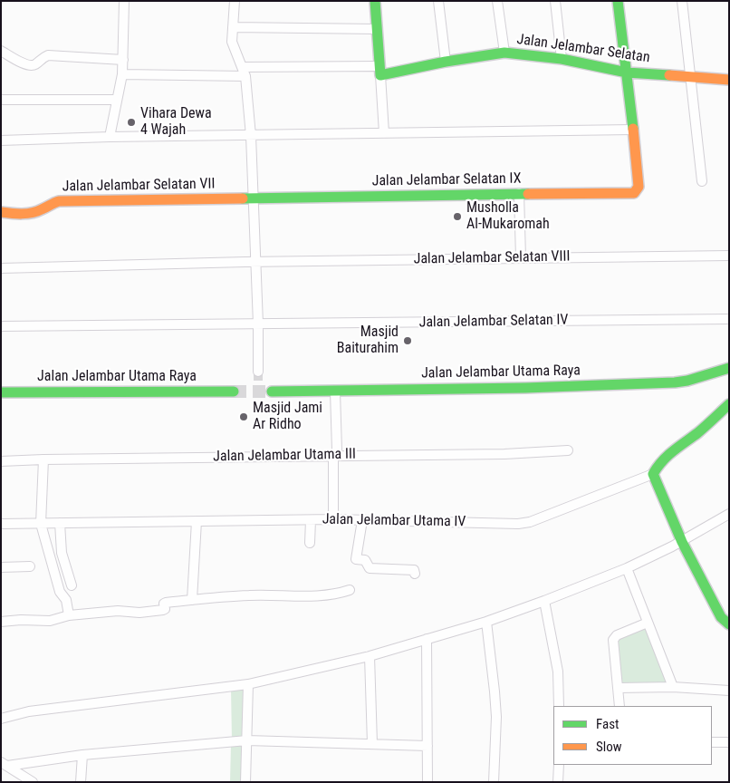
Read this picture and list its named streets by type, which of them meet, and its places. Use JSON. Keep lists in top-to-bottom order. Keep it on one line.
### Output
{"streets":{"street":["Jalan Jelambar Selatan","Jalan Jelambar Selatan IX","Jalan Jelambar Selatan VII","Jalan Jelambar Selatan VIII","Jalan Jelambar Selatan IV","Jalan Jelambar Utama Raya","Jalan Jelambar Utama III","Jalan Jelambar Utama IV"]},"crossings":[["Jalan Jelambar Selatan IX","Jalan Jelambar Selatan VII"]],"places":["Vihara Dewa 4 Wajah","Musholla Al-Mukaromah","Masjid Baiturahim","Masjid Jami Ar Ridho"],"legend":["Fast","Slow"]}
